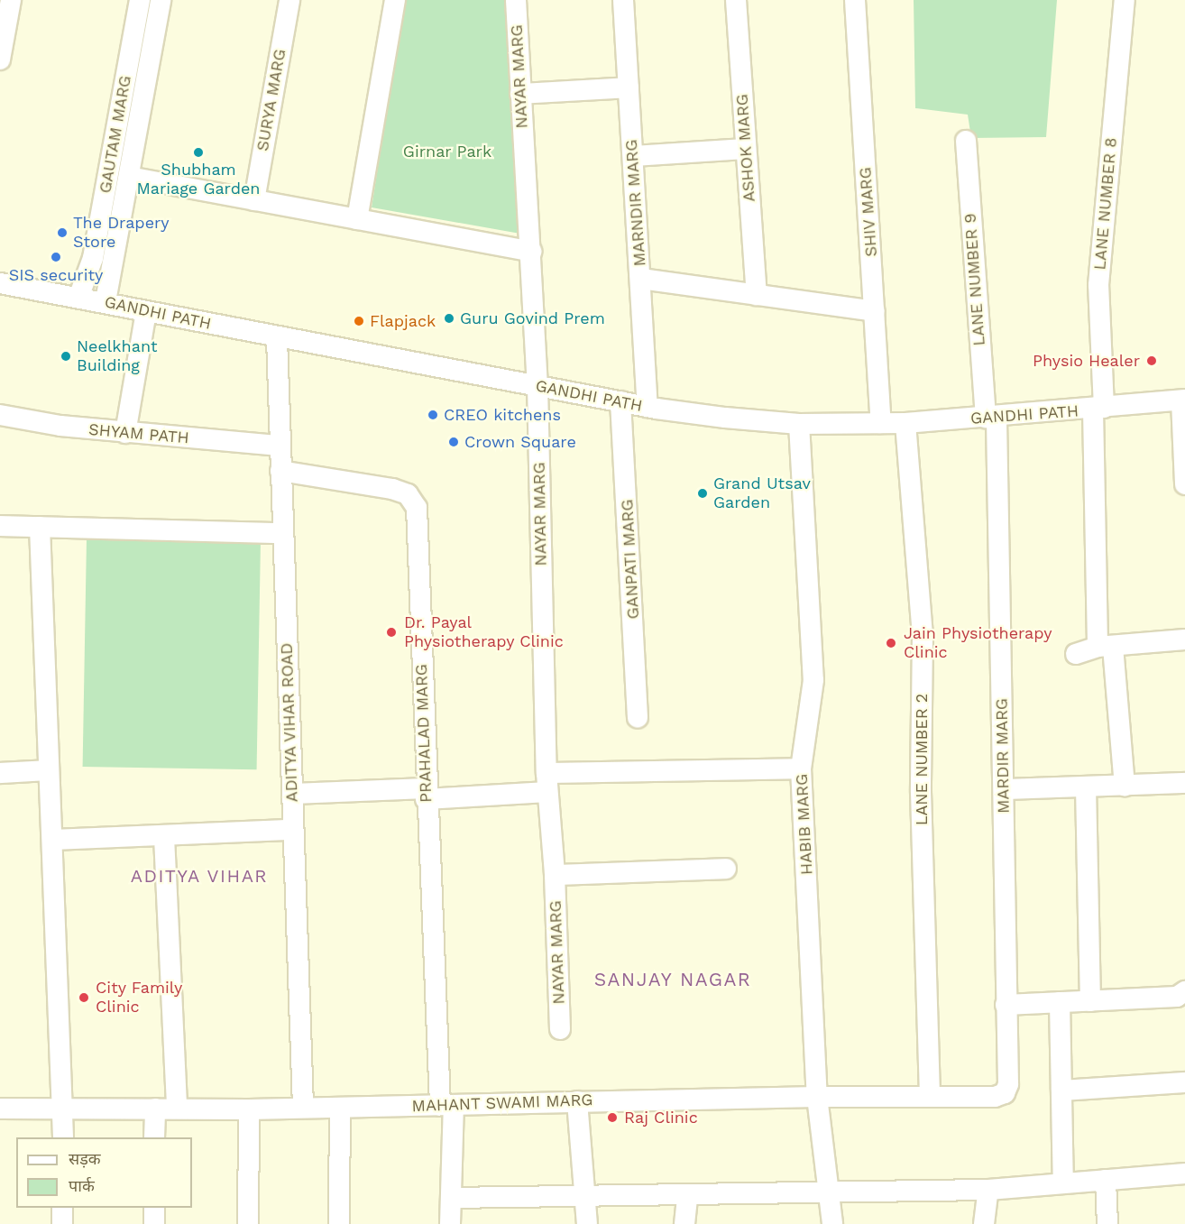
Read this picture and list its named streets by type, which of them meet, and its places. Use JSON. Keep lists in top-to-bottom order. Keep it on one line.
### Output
{"streets":{"street":["NAYAR MARG","SURYA MARG","GAUTAM MARG","ASHOK MARG","MARNDIR MARG","LANE NUMBER 8","SHIV MARG","LANE NUMBER 9","GANDHI PATH","SHYAM PATH","GANPATI MARG","ADITYA VIHAR ROAD","PRAHALAD MARG","MARDIR MARG","LANE NUMBER 2","HABIB MARG","MAHANT SWAMI MARG"]},"crossings":[["NAYAR MARG","GANDHI PATH"],["GAUTAM MARG","GANDHI PATH"],["MARNDIR MARG","GANDHI PATH"],["LANE NUMBER 8","GANDHI PATH"],["SHIV MARG","GANDHI PATH"],["LANE NUMBER 9","GANDHI PATH"],["LANE NUMBER 9","MARDIR MARG"],["GANDHI PATH","GANPATI MARG"],["GANDHI PATH","ADITYA VIHAR ROAD"],["GANDHI PATH","MARDIR MARG"],["GANDHI PATH","LANE NUMBER 2"],["GANDHI PATH","HABIB MARG"],["SHYAM PATH","ADITYA VIHAR ROAD"],["ADITYA VIHAR ROAD","PRAHALAD MARG"],["ADITYA VIHAR ROAD","MAHANT SWAMI MARG"],["PRAHALAD MARG","MAHANT SWAMI MARG"],["MARDIR MARG","MAHANT SWAMI MARG"],["LANE NUMBER 2","MAHANT SWAMI MARG"],["HABIB MARG","MAHANT SWAMI MARG"]],"districts":["ADITYA VIHAR","SANJAY NAGAR"],"parks":["Girnar Park"],"places":["Shubham Mariage Garden","The Drapery Store","SIS security","Guru Govind Prem","Flapjack","Neelkhant Building","Physio Healer","CREO kitchens","Crown Square","Grand Utsav Garden","Dr. Payal Physiotherapy Clinic","Jain Physiotherapy Clinic","City Family Clinic","Raj Clinic"],"legend":["सड़क","पार्क"]}
